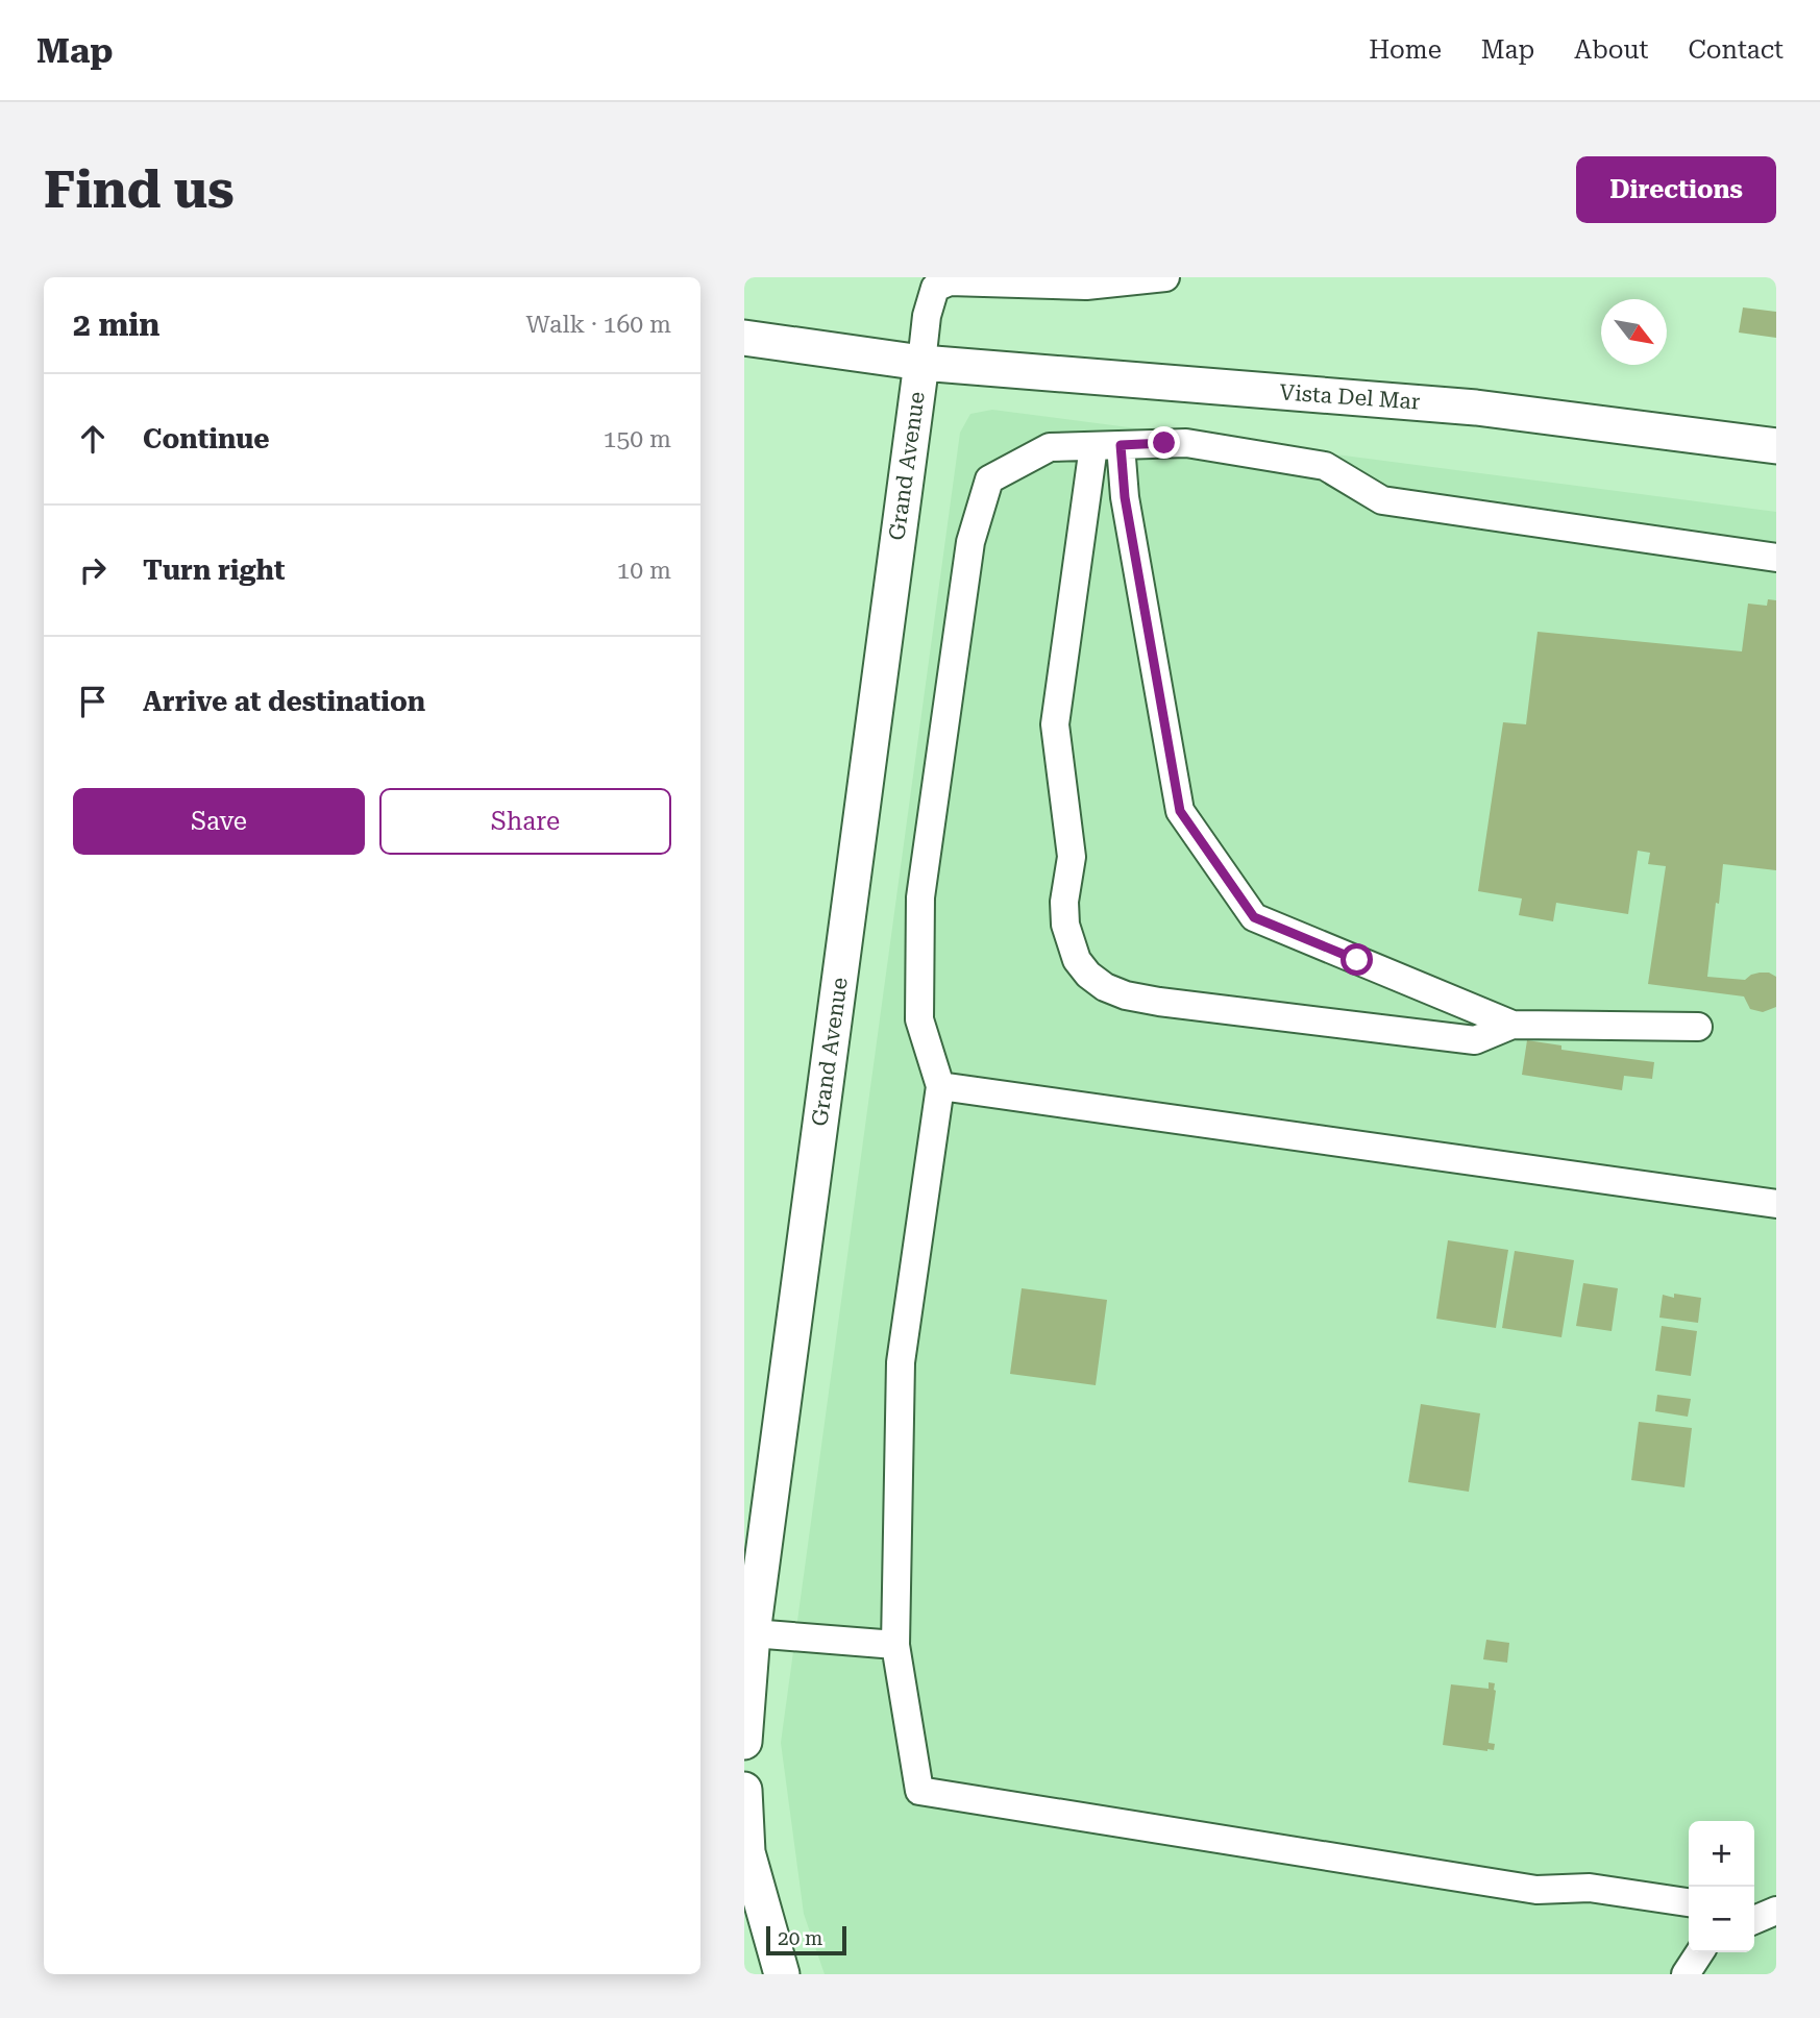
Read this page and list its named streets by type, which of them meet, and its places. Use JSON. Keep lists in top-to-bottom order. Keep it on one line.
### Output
{"streets":{"main road":["Vista Del Mar","Grand Avenue"]},"crossings":[["Vista Del Mar","Grand Avenue"]],"scale_bar":"20 m","north":"bottom right","page":{"header":"Map","nav":["Home","Map","About","Contact"],"buttons":["Directions",["Save","Share"]],"title":"Find us","heading":["2 min","Walk · 160 m"],"list":[["Continue","150 m"],["Turn right","10 m"],"Arrive at destination"],"map_buttons":["+","−"],"scale":"20 m"}}
